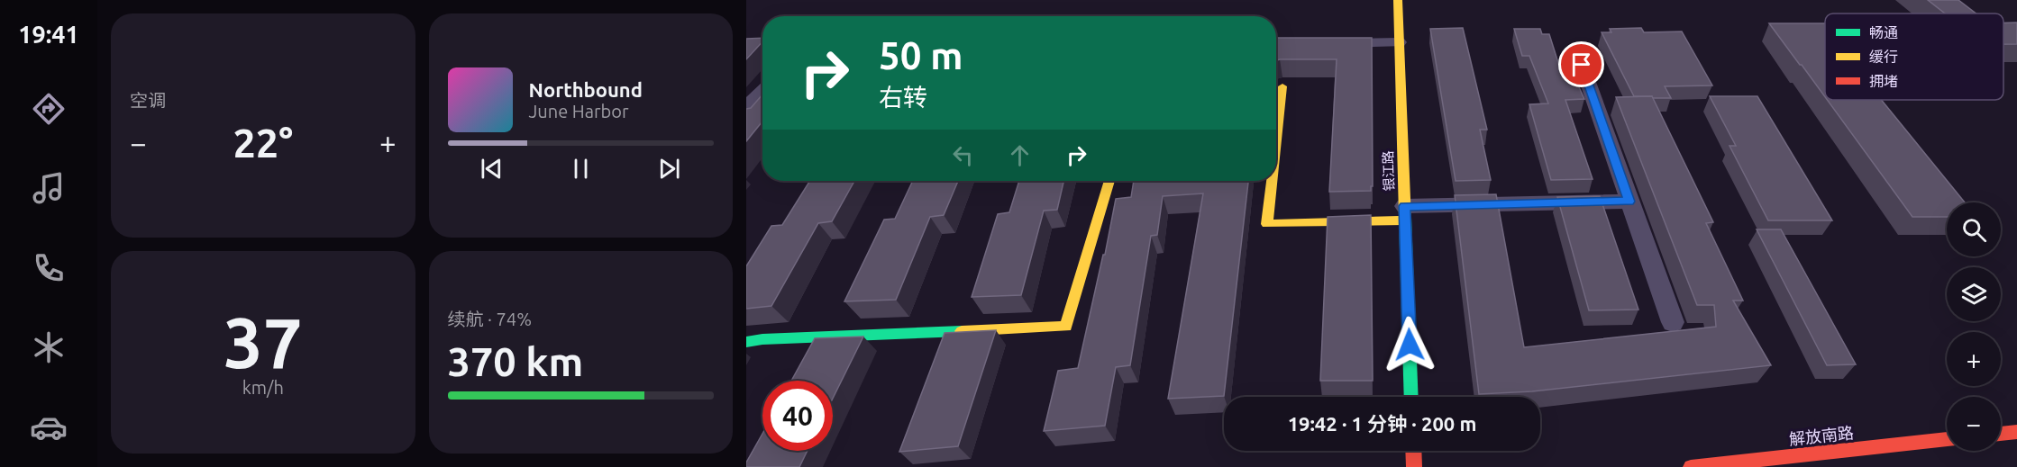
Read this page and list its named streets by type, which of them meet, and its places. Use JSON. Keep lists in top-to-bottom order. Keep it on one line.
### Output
{"streets":{"street":["银江路","解放南路"]},"legend":["畅通","缓行","拥堵"],"page":{"tabs":"19:41","tile":["空调",["37","km/h"],["续航 · 74%","370 km"]],"turn":["50 m","右转"],"song":["Northbound","June Harbor"],"heat":["−","22°","+"],"map_buttons":["+","−"],"limit":"40","trip":"19:42 · 1 分钟 · 200 m"}}
